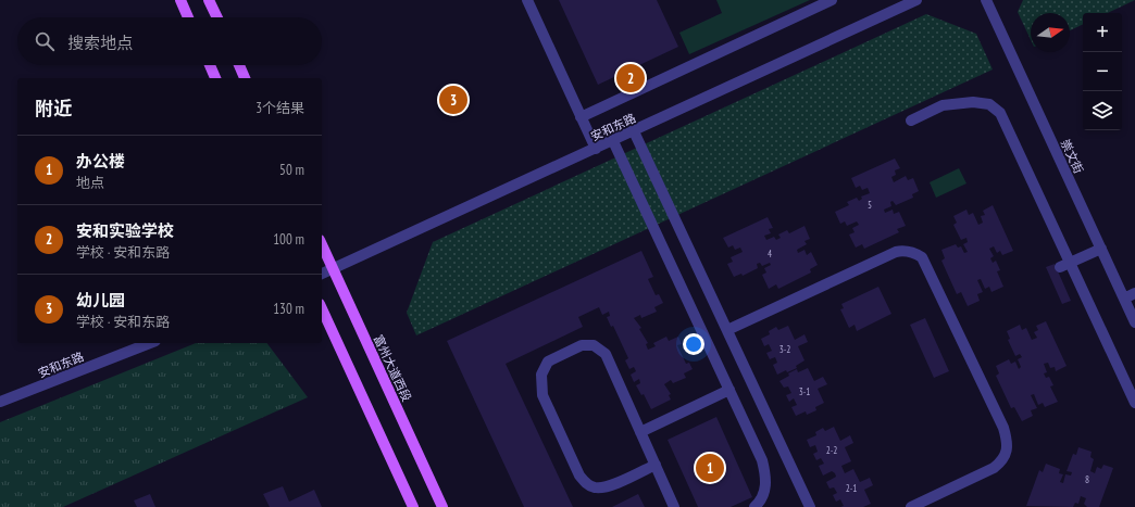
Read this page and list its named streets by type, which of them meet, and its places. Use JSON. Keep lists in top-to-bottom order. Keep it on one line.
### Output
{"streets":{"main road":["富州大道西段"],"street":["安和东路","崇文街"]},"crossings":[["安和东路","富州大道西段"]],"house_numbers":["5","4","3-2","3-1","2-2","8","2-1"],"north":"right","page":{"map_buttons":["+","−"],"search":"搜索地点","pins":["2","3","1"],"heading":["附近","3个结果"],"list":[{"mark":"1","name":"办公楼","note":"地点","value":"50 m"},{"mark":"2","name":"安和实验学校","note":"学校 · 安和东路","value":"100 m"},{"mark":"3","name":"幼儿园","note":"学校 · 安和东路","value":"130 m"}]}}
